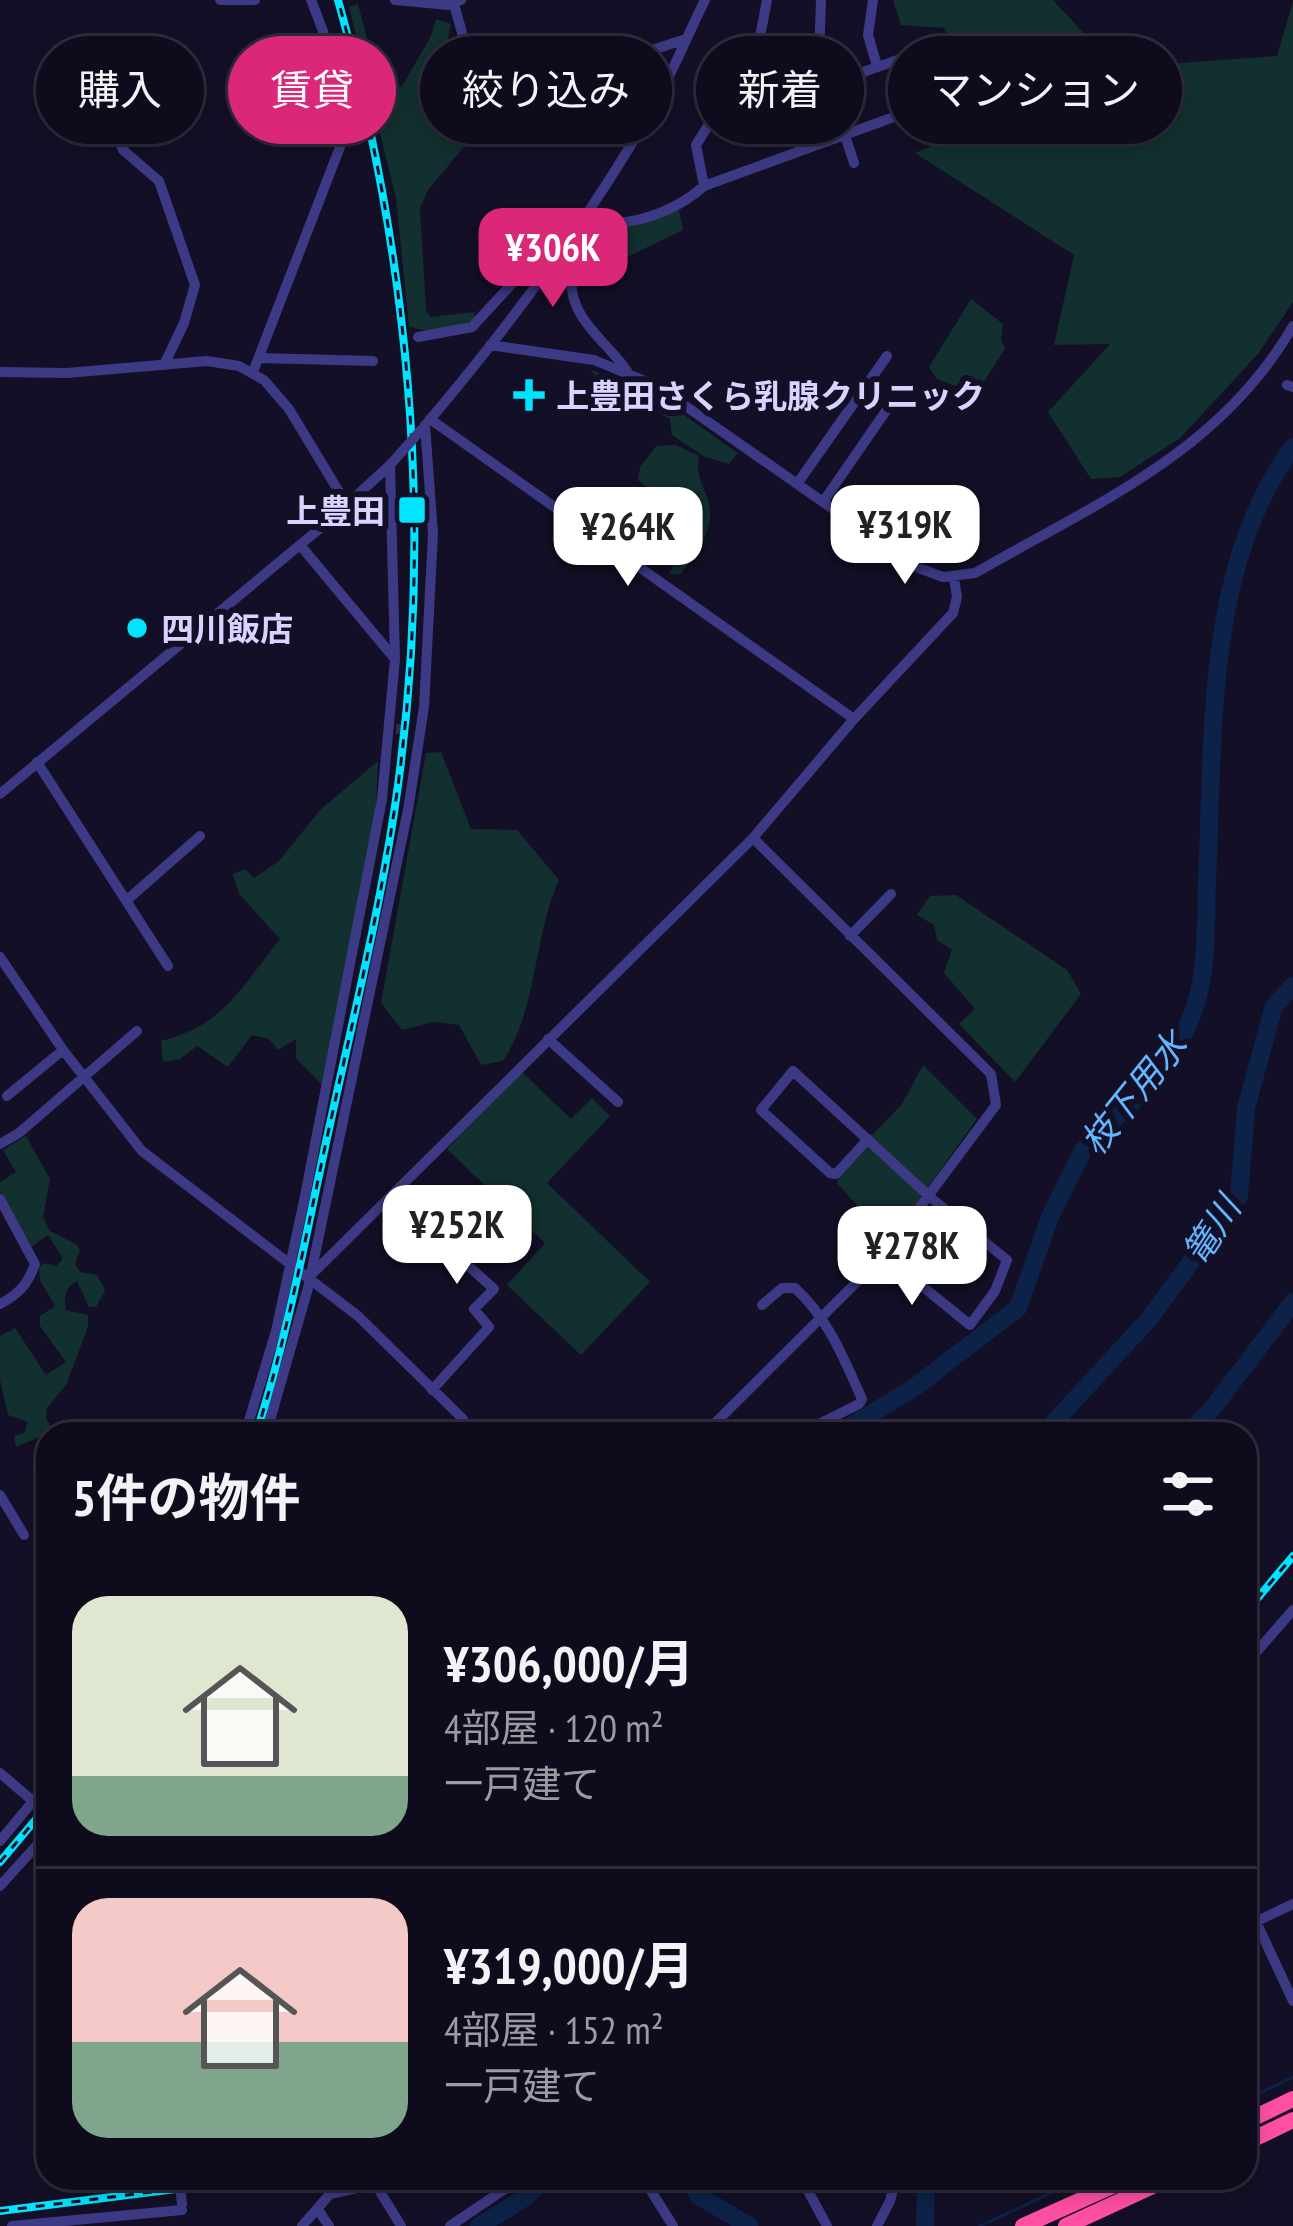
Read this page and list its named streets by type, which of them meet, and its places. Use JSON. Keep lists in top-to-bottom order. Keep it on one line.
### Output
{"water":["枝下用水","篭川"],"places":{"health":["上豊田さくら乳腺クリニック"],"transit":["上豊田"],"other":["四川飯店"]},"page":{"chip":["購入","賃貸","絞り込み","新着","マンション"],"price":["¥306K","¥319K","¥264K","¥252K","¥278K"],"heading":"5件の物件","list":[{"name":"¥306,000/月","note":"4部屋 · 120 m² · 一戸建て"},{"name":"¥319,000/月","note":"4部屋 · 152 m² · 一戸建て"}]}}
